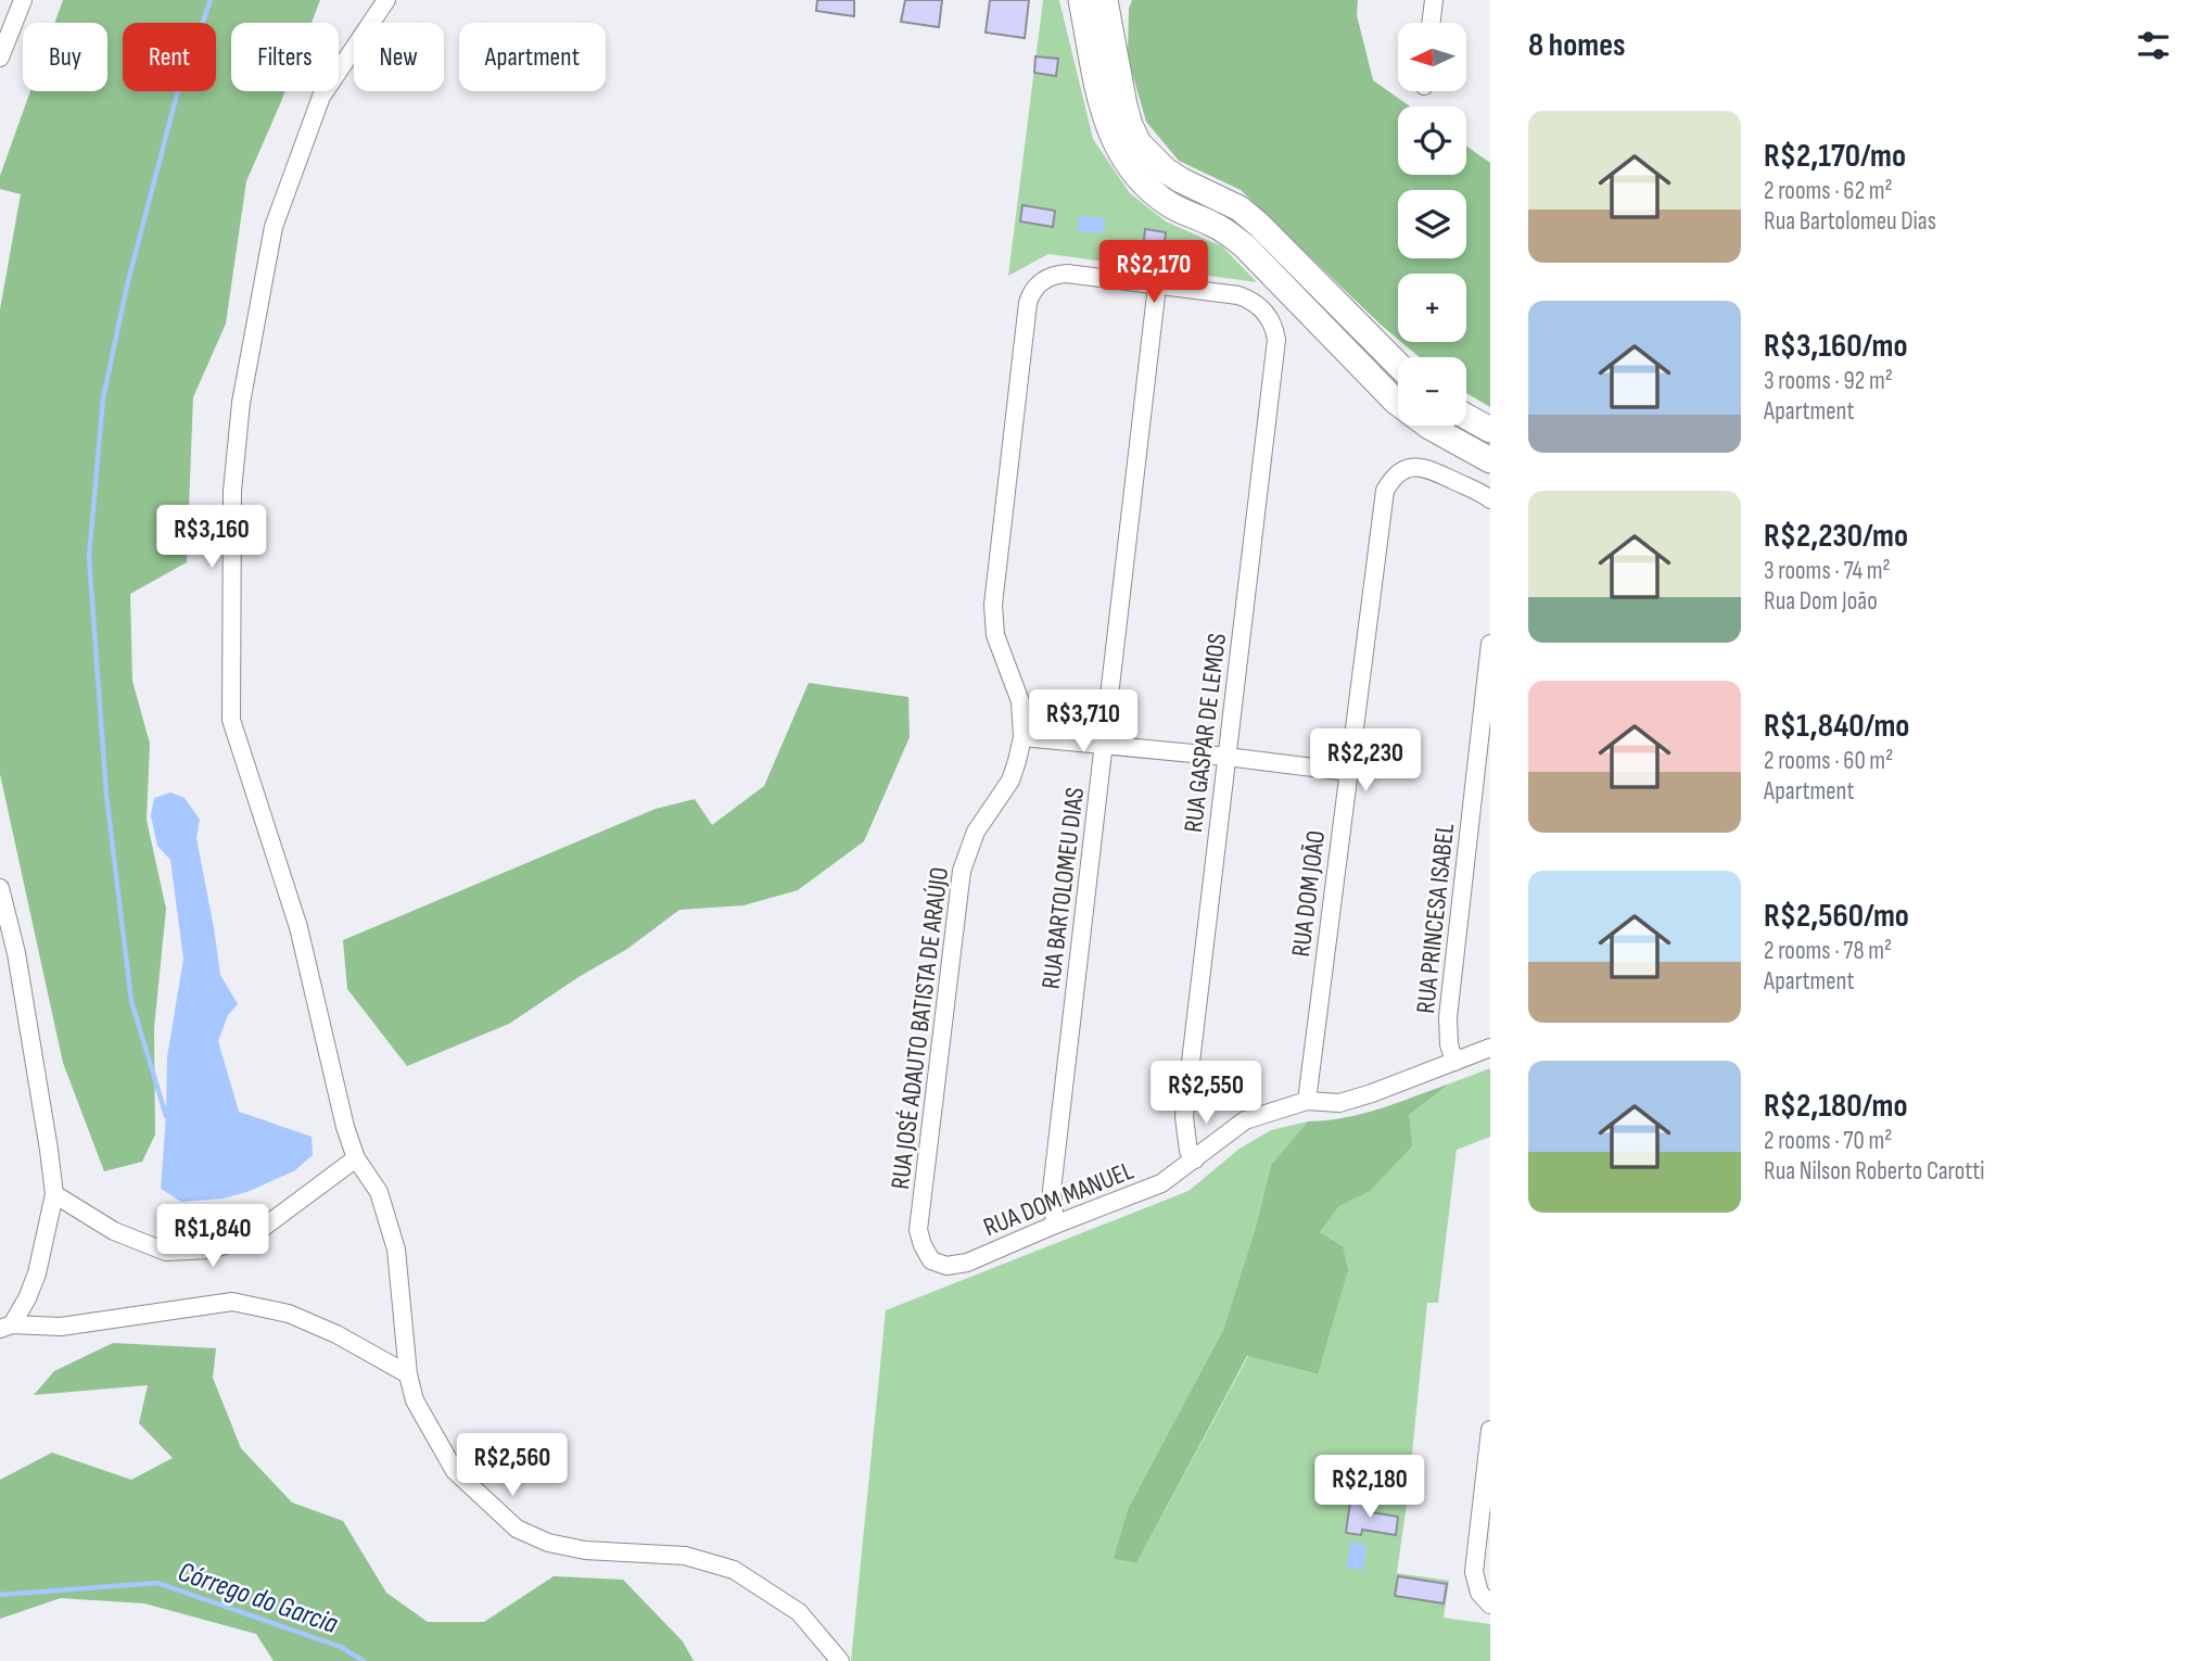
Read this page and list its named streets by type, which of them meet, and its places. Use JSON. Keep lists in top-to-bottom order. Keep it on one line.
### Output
{"streets":{"street":["RUA GASPAR DE LEMOS","RUA BARTOLOMEU DIAS","RUA DOM JOÃO","RUA PRINCESA ISABEL","RUA JOSÉ ADAUTO BATISTA DE ARAÚJO","RUA DOM MANUEL"]},"crossings":[["RUA GASPAR DE LEMOS","RUA BARTOLOMEU DIAS"],["RUA GASPAR DE LEMOS","RUA JOSÉ ADAUTO BATISTA DE ARAÚJO"],["RUA GASPAR DE LEMOS","RUA DOM MANUEL"],["RUA BARTOLOMEU DIAS","RUA JOSÉ ADAUTO BATISTA DE ARAÚJO"],["RUA BARTOLOMEU DIAS","RUA DOM MANUEL"],["RUA DOM JOÃO","RUA DOM MANUEL"],["RUA PRINCESA ISABEL","RUA DOM MANUEL"],["RUA JOSÉ ADAUTO BATISTA DE ARAÚJO","RUA DOM MANUEL"]],"water":["Córrego do Garcia"],"north":"left","page":{"heading":"8 homes","map_buttons":["+","−"],"chip":["Buy","Rent","Filters","New","Apartment"],"list":[{"name":"R$2,170/mo","note":"2 rooms · 62 m² · Rua Bartolomeu Dias"},{"name":"R$3,160/mo","note":"3 rooms · 92 m² · Apartment"},{"name":"R$2,230/mo","note":"3 rooms · 74 m² · Rua Dom João"},{"name":"R$1,840/mo","note":"2 rooms · 60 m² · Apartment"},{"name":"R$2,560/mo","note":"2 rooms · 78 m² · Apartment"},{"name":"R$2,180/mo","note":"2 rooms · 70 m² · Rua Nilson Roberto Carotti"}],"price":["R$2,170","R$3,160","R$3,710","R$2,230","R$2,550","R$1,840","R$2,560","R$2,180"]}}
